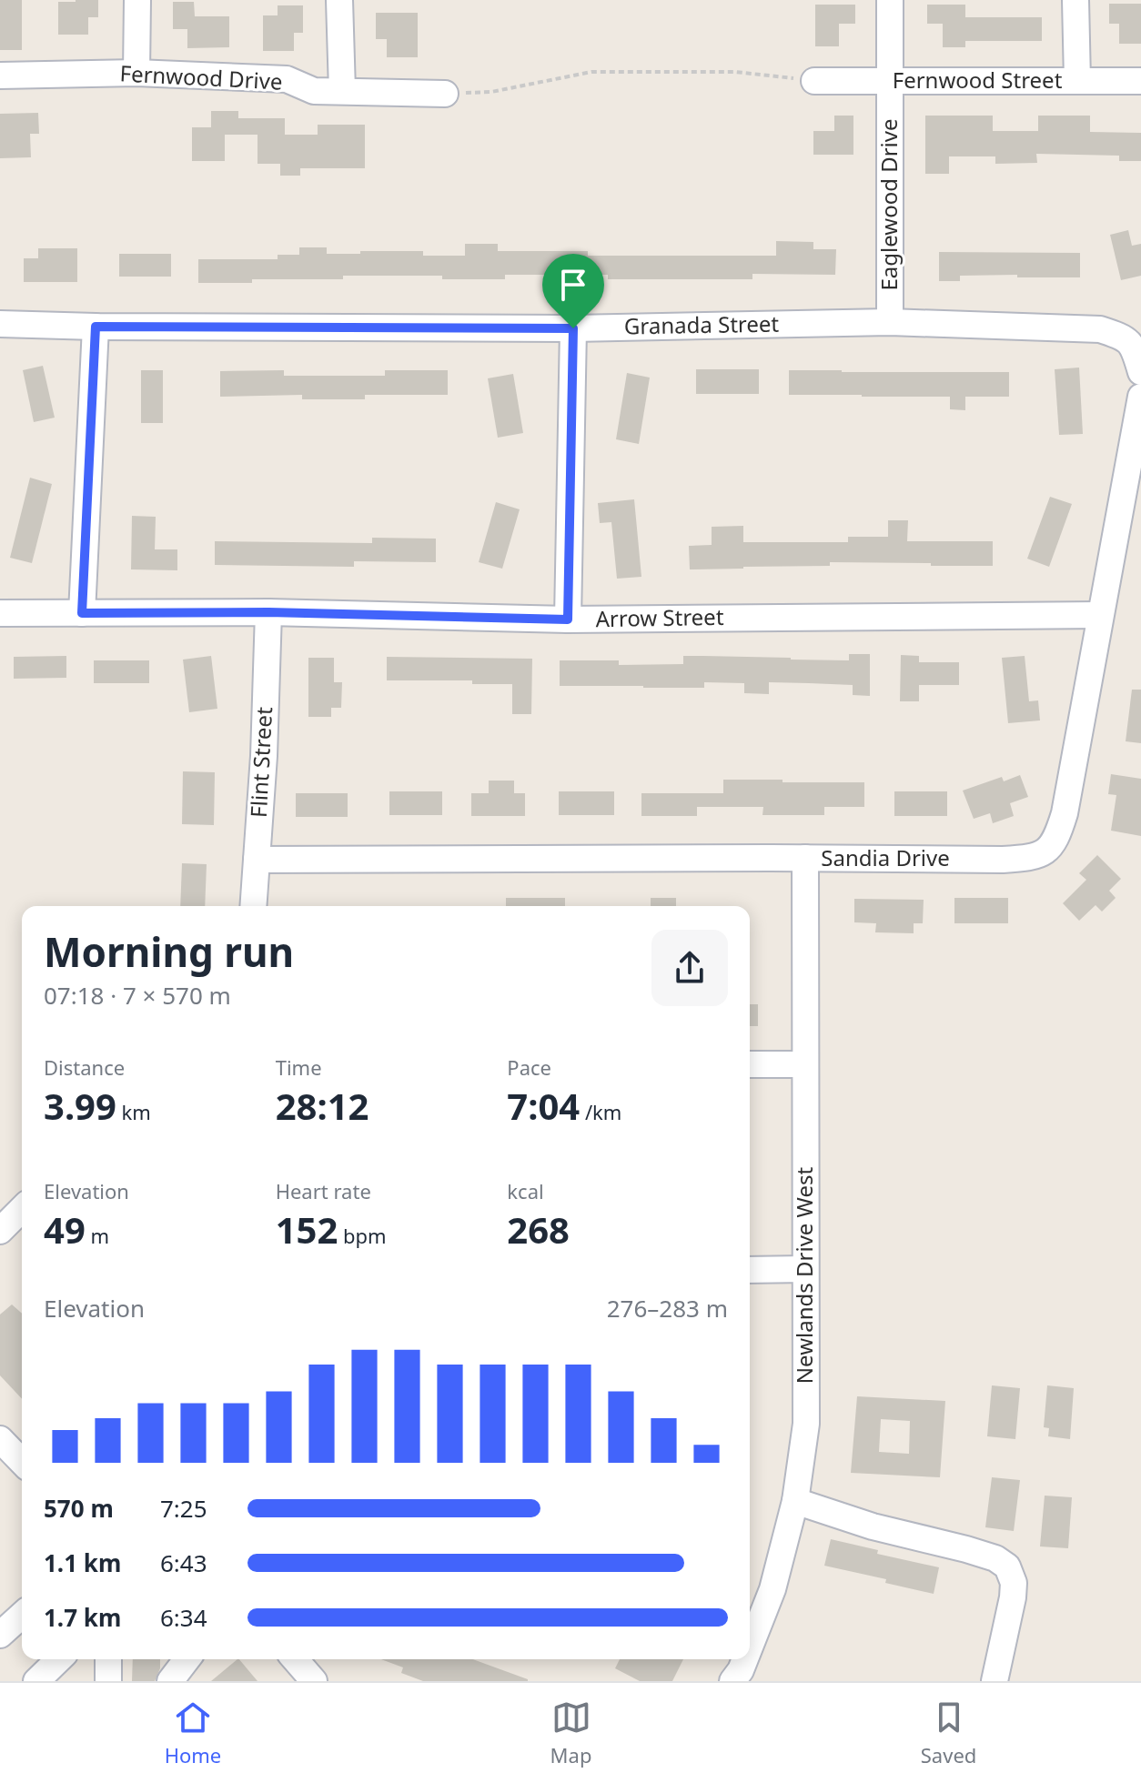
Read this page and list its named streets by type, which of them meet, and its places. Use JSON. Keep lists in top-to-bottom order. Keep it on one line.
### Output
{"streets":{"street":["Fernwood Drive","Fernwood Street","Eaglewood Drive","Granada Street","Arrow Street","Flint Street","Sandia Drive","Newlands Drive West"]},"crossings":[["Fernwood Street","Eaglewood Drive"],["Eaglewood Drive","Granada Street"],["Arrow Street","Flint Street"],["Arrow Street","Sandia Drive"],["Flint Street","Sandia Drive"],["Sandia Drive","Newlands Drive West"]],"page":{"heading":["Morning run","07:18 · 7 × 570 m"],"stats":[["Distance","3.99 km"],["Time","28:12"],["Pace","7:04 /km"],["Elevation","49 m"],["Heart rate","152 bpm"],["kcal","268"]],"chart":["Elevation","276–283 m"],"list":[{"name":"570 m","note":"7:25"},{"name":"1.1 km","note":"6:43"},{"name":"1.7 km","note":"6:34"}],"tabs":["Home","Map","Saved"]}}
